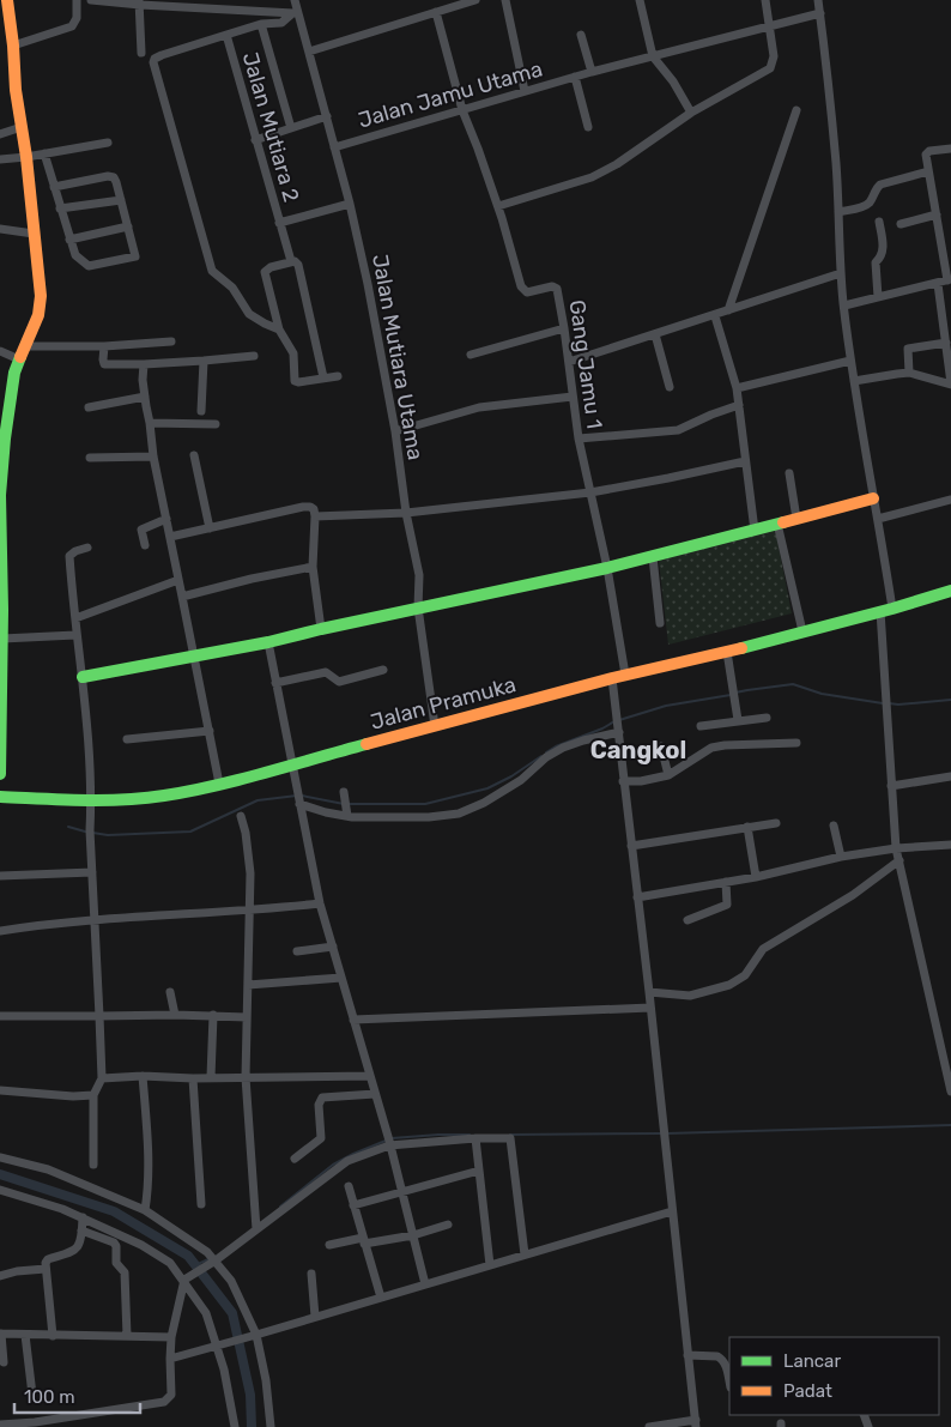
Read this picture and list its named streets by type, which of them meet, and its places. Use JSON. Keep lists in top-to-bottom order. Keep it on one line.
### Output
{"streets":{"street":["Jalan Jamu Utama","Jalan Mutiara 2","Jalan Mutiara Utama","Gang Jamu 1","Jalan Pramuka"]},"crossings":[["Jalan Jamu Utama","Jalan Mutiara Utama"],["Jalan Jamu Utama","Gang Jamu 1"],["Jalan Mutiara 2","Jalan Mutiara Utama"],["Jalan Mutiara Utama","Jalan Pramuka"],["Gang Jamu 1","Jalan Pramuka"]],"districts":["Cangkol"],"legend":["Lancar","Padat"],"scale_bar":"100 m"}
